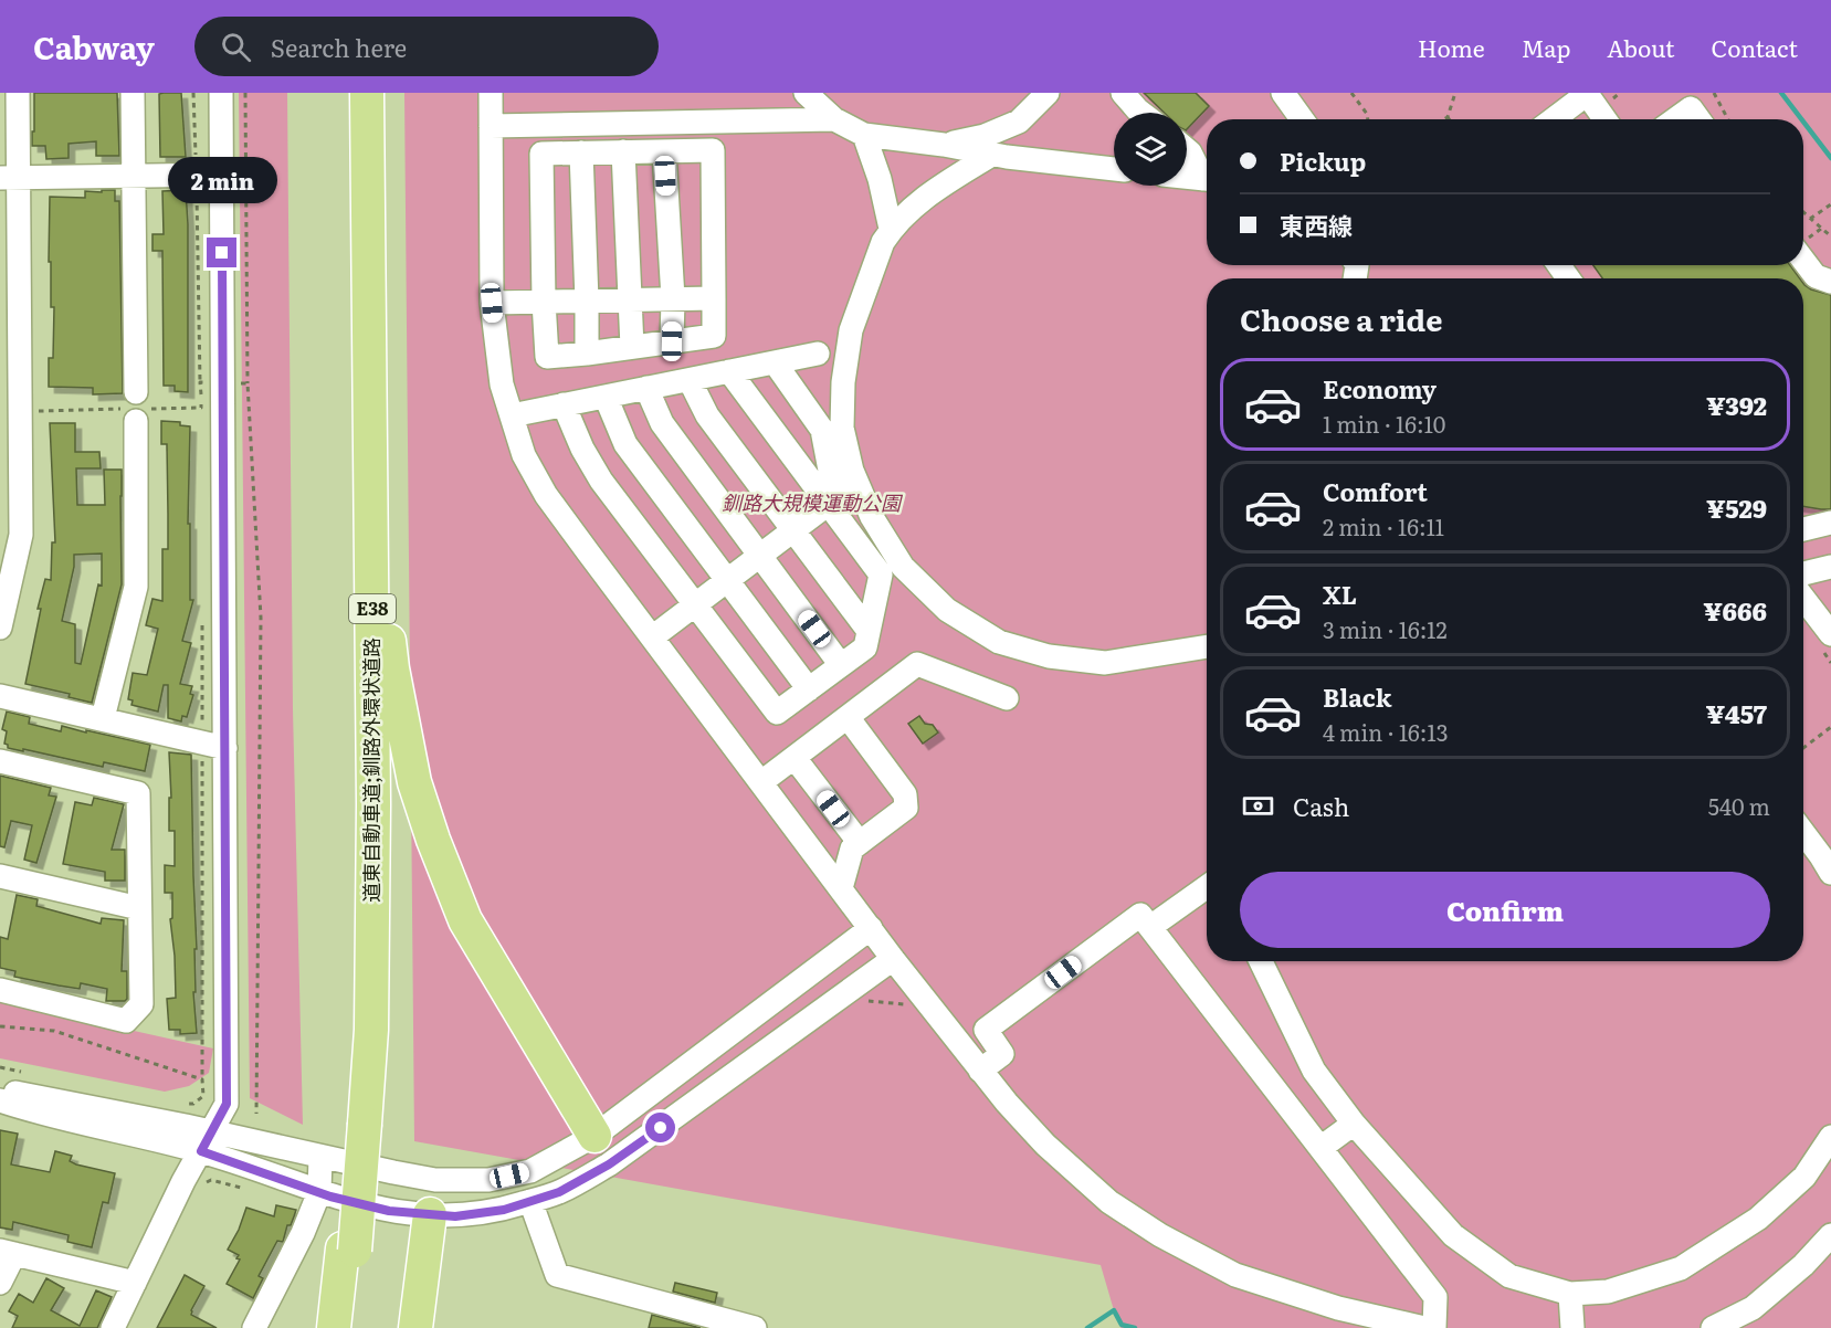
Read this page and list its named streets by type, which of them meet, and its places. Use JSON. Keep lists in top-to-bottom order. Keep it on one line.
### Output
{"streets":{"highway":["E38","道東自動車道;釧路外環状道路"]},"parks":["釧路大規模運動公園"],"page":{"header":"Cabway","search":"Search here","nav":["Home","Map","About","Contact"],"banner":["Pickup","東西線"],"bubble":"2 min","heading":"Choose a ride","list":[{"name":"Economy","note":"1 min · 16:10","value":"¥392"},{"name":"Comfort","note":"2 min · 16:11","value":"¥529"},{"name":"XL","note":"3 min · 16:12","value":"¥666"},{"name":"Black","note":"4 min · 16:13","value":"¥457"}],"pay":["Cash","540 m"],"buttons":"Confirm"}}
